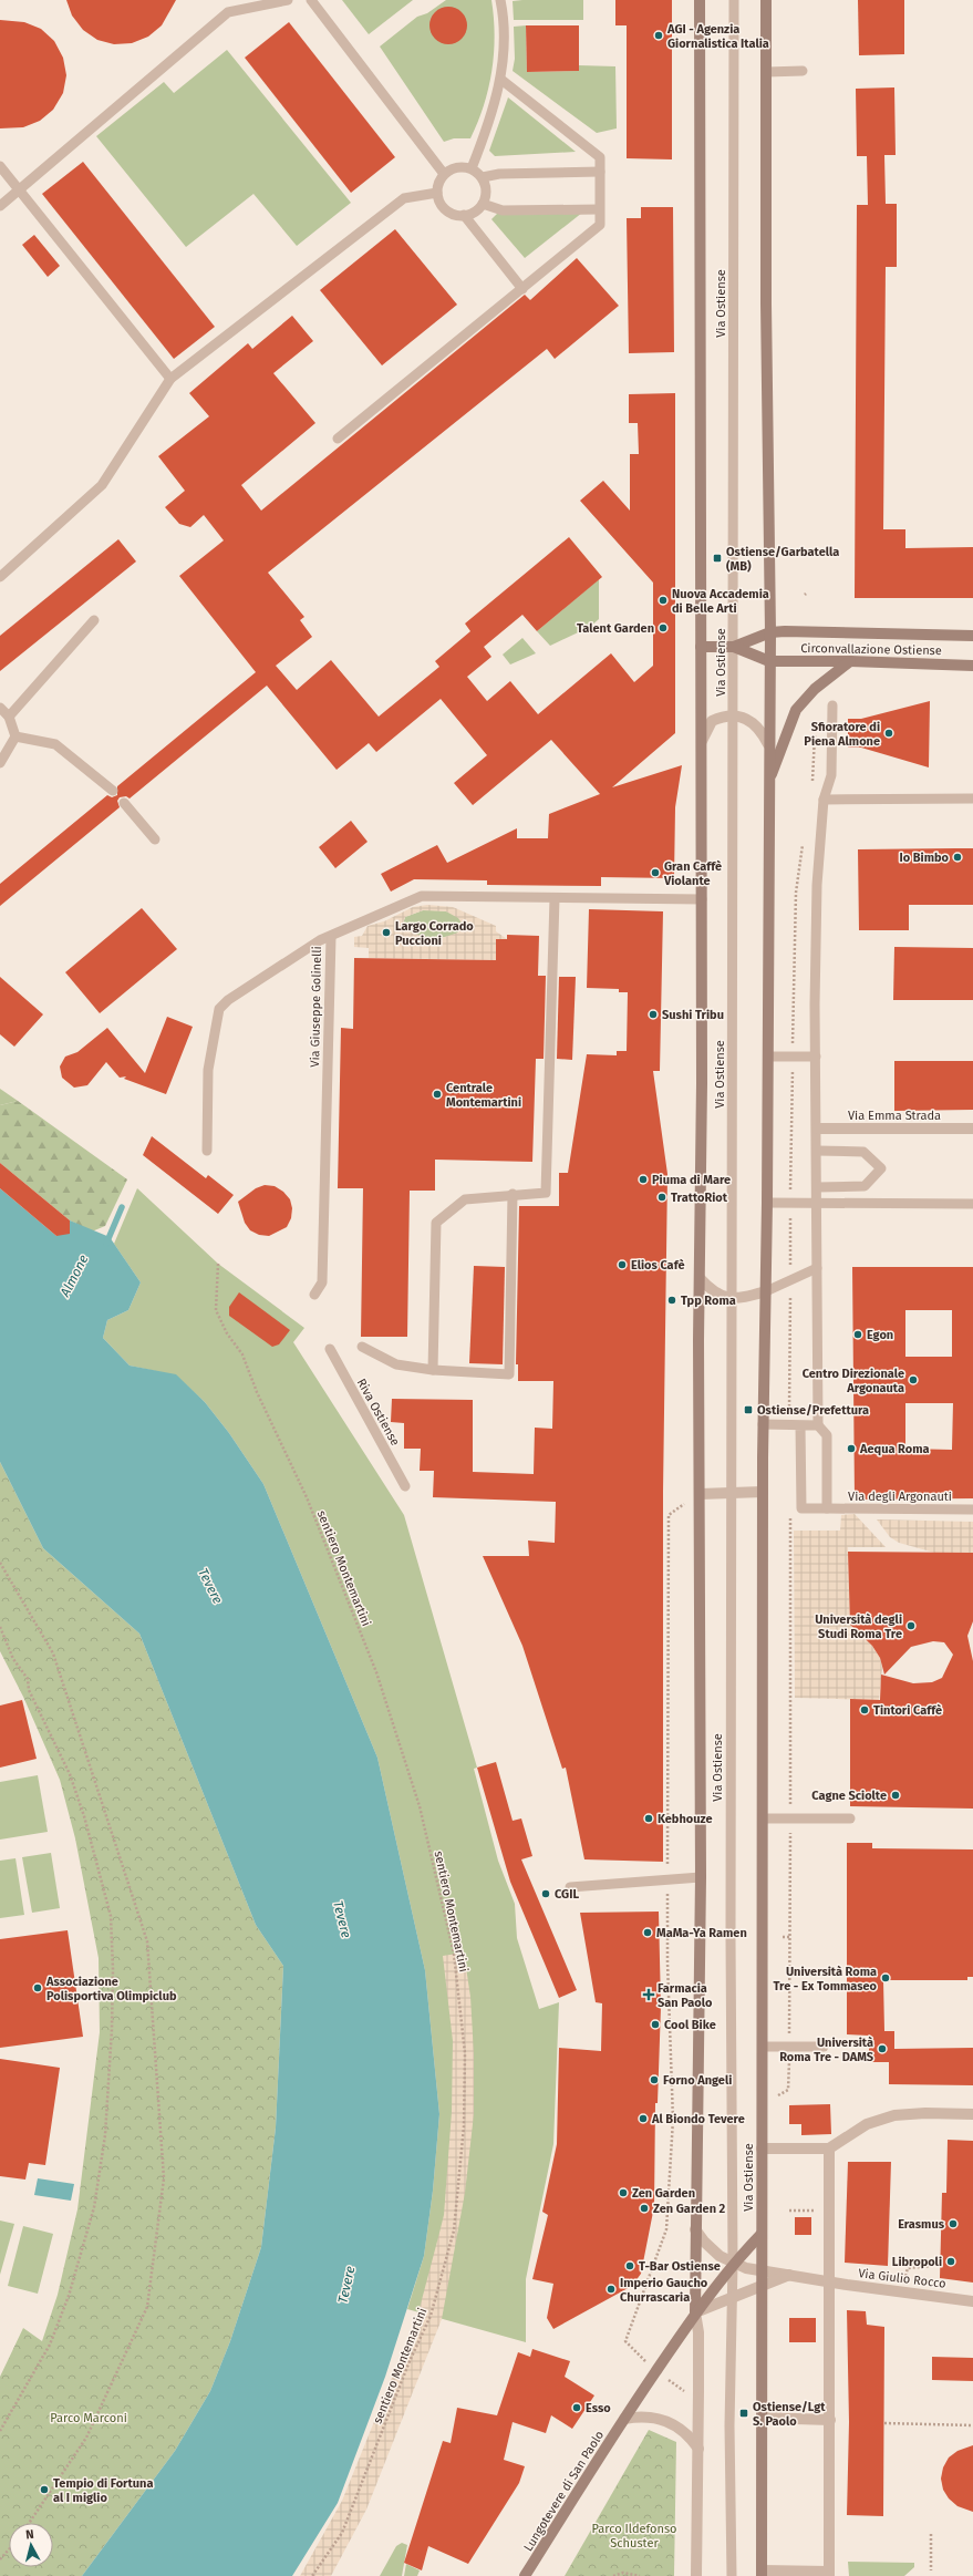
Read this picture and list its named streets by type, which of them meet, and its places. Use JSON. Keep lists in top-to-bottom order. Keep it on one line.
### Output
{"streets":{"main road":["Via Ostiense","Circonvallazione Ostiense","Lungotevere di San Paolo"],"street":["Via Emma Strada","Via Giulio Rocco"],"lane":["Via Giuseppe Golinelli","Riva Ostiense","Via degli Argonauti"],"path":["sentiero Montemartini"]},"crossings":[["Via Ostiense","Circonvallazione Ostiense"],["Via Ostiense","Via Giuseppe Golinelli"],["Via Ostiense","Via Giulio Rocco"],["Via Ostiense","Lungotevere di San Paolo"]],"water":["Almone","Tevere"],"parks":["Parco Marconi","Parco Ildefonso Schuster"],"places":{"other":["AGI - Agenzia Giornalistica Italia","Nuova Accademia di Belle Arti","Talent Garden","Sfioratore di Piena Almone","Io Bimbo","Gran Caffè Violante","Largo Corrado Puccioni","Sushi Tribu","Centrale Montemartini","Piuma di Mare","TrattoRiot","Elios Cafè","Tpp Roma","Egon","Centro Direzionale Argonauta","Aequa Roma","Università degli Studi Roma Tre","Tintori Caffè","Cagne Sciolte","Kebhouze","CGIL","MaMa-Ya Ramen","Università Roma Tre - Ex Tommaseo","Associazione Polisportiva Olimpiclub","Cool Bike","Università Roma Tre - DAMS","Forno Angeli","Al Biondo Tevere","Zen Garden","Zen Garden 2","Erasmus","Libropoli","T-Bar Ostiense","Imperio Gaucho Churrascaria","Esso","Tempio di Fortuna al I miglio"],"transit":["Ostiense/Garbatella (MB)","Ostiense/Prefettura","Ostiense/Lgt S. Paolo"],"health":["Farmacia San Paolo"]},"north":"top"}
